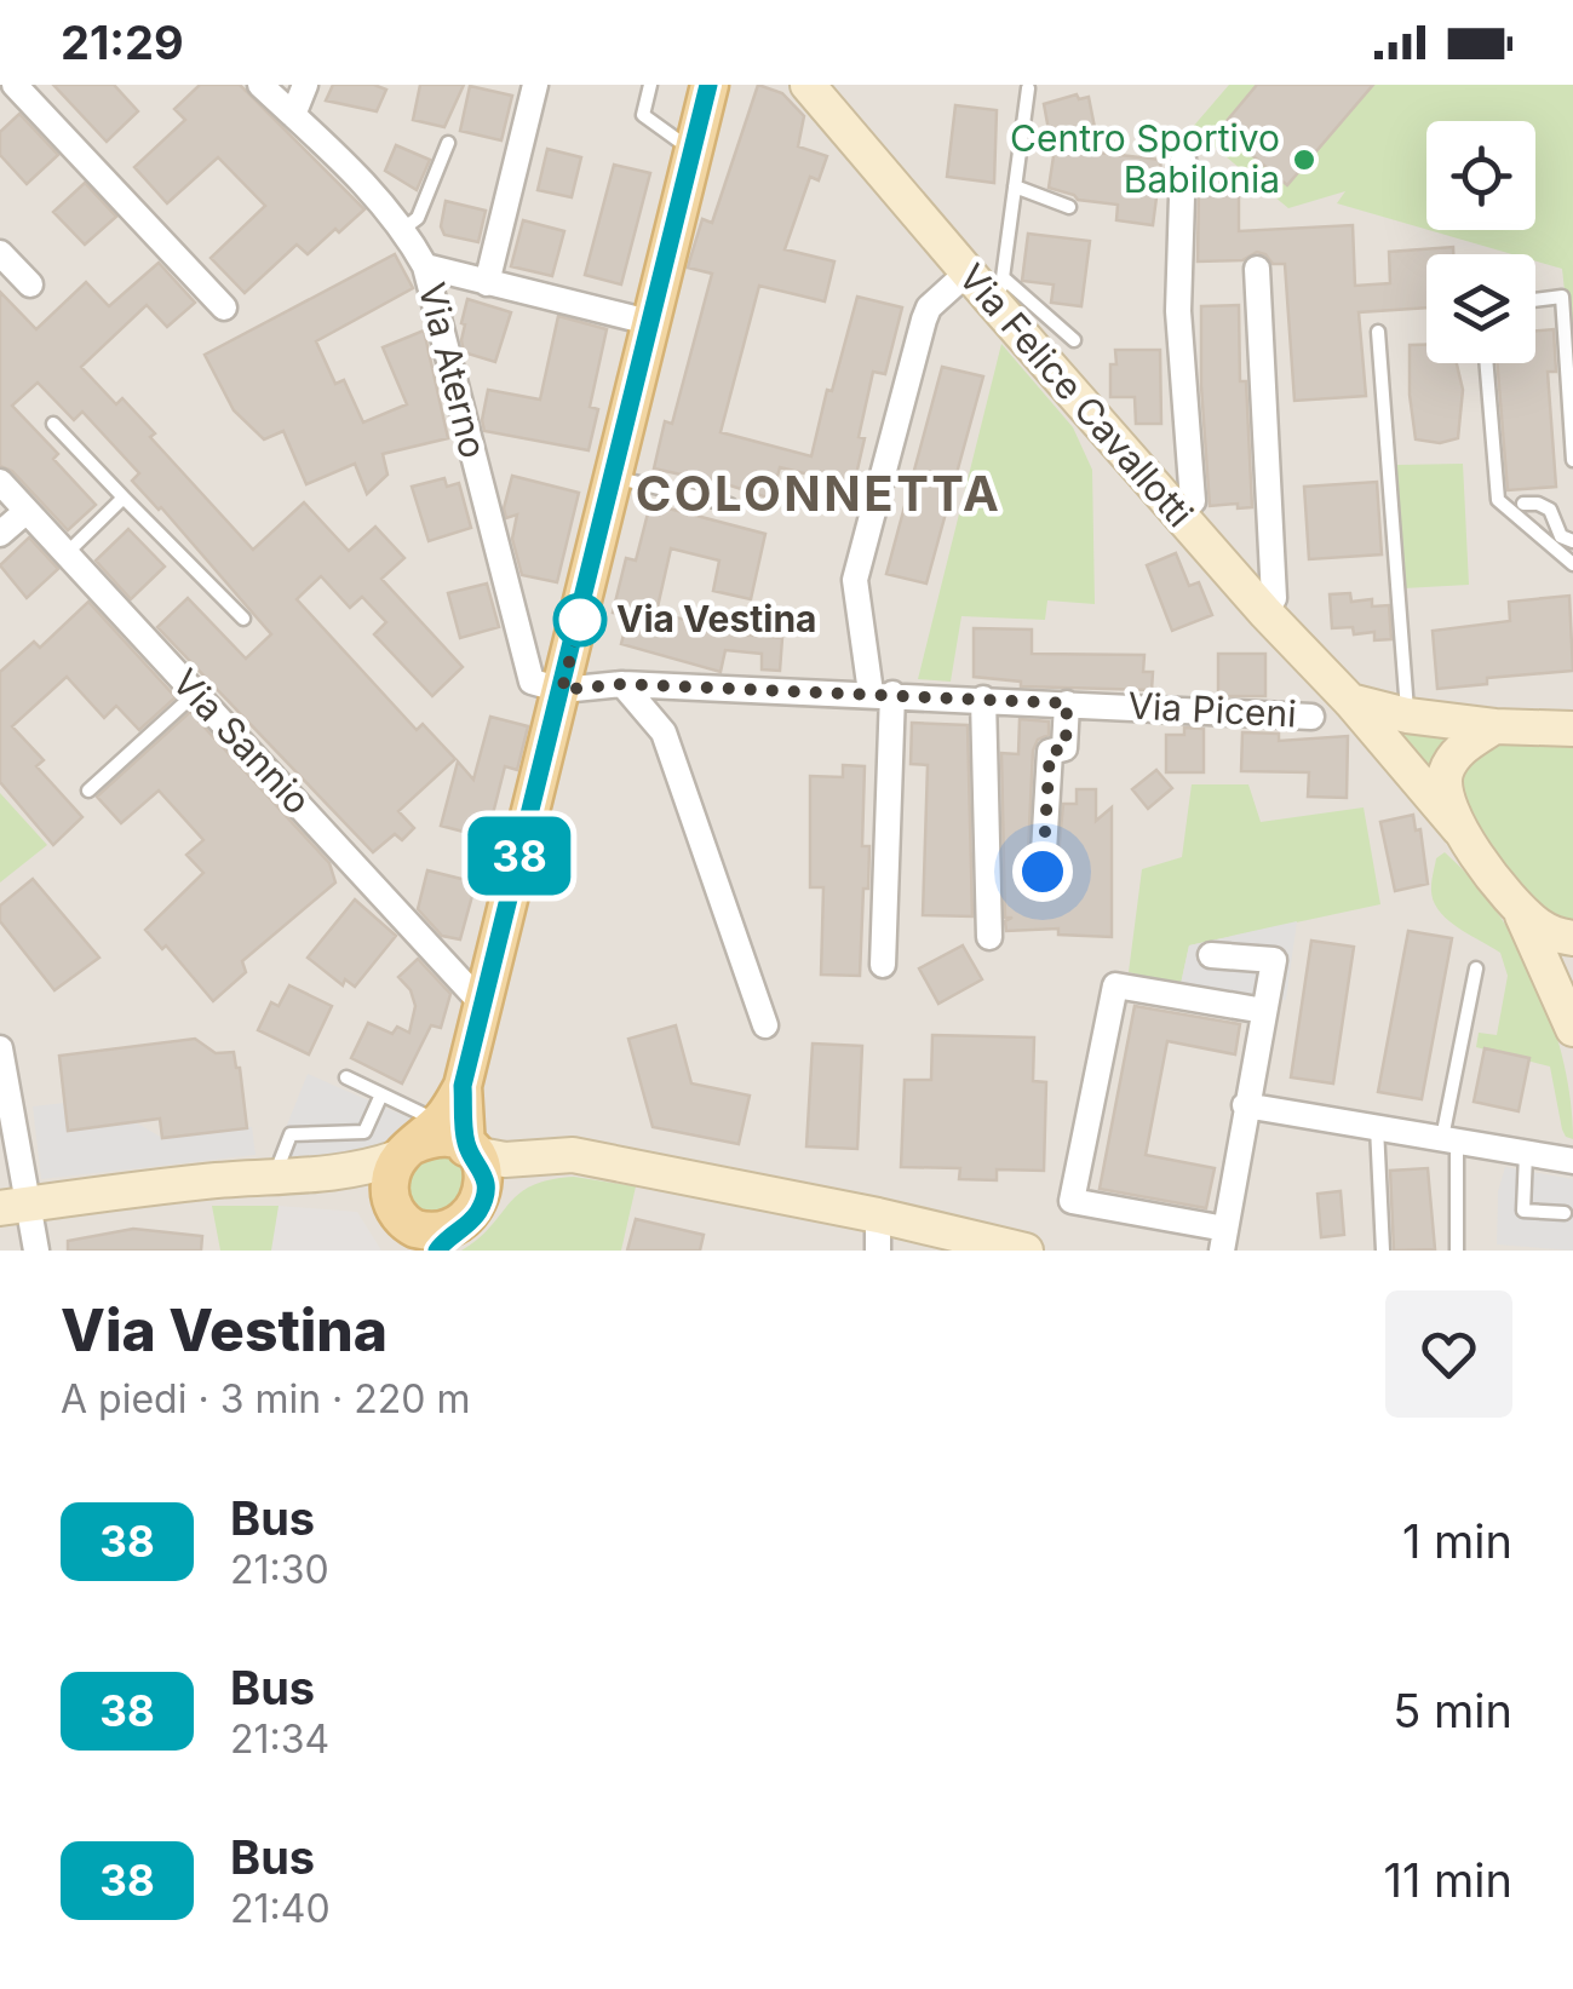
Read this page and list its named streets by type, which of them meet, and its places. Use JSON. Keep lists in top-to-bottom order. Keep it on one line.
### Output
{"streets":{"main road":["Via Felice Cavallotti"],"street":["Via Aterno","Via Piceni","Via Sannio"]},"crossings":[["Via Aterno","Via Piceni"],["Via Felice Cavallotti","Via Piceni"]],"districts":["COLONNETTA"],"places":["Centro Sportivo Babilonia","Via Vestina"],"lines":["bus line 38"],"page":{"status":"21:29","on_map":"38","heading":["Via Vestina","A piedi · 3 min · 220 m"],"list":[{"mark":"38","name":"Bus","note":"21:30","value":"1 min"},{"mark":"38","name":"Bus","note":"21:34","value":"5 min"},{"mark":"38","name":"Bus","note":"21:40","value":"11 min"}]}}
